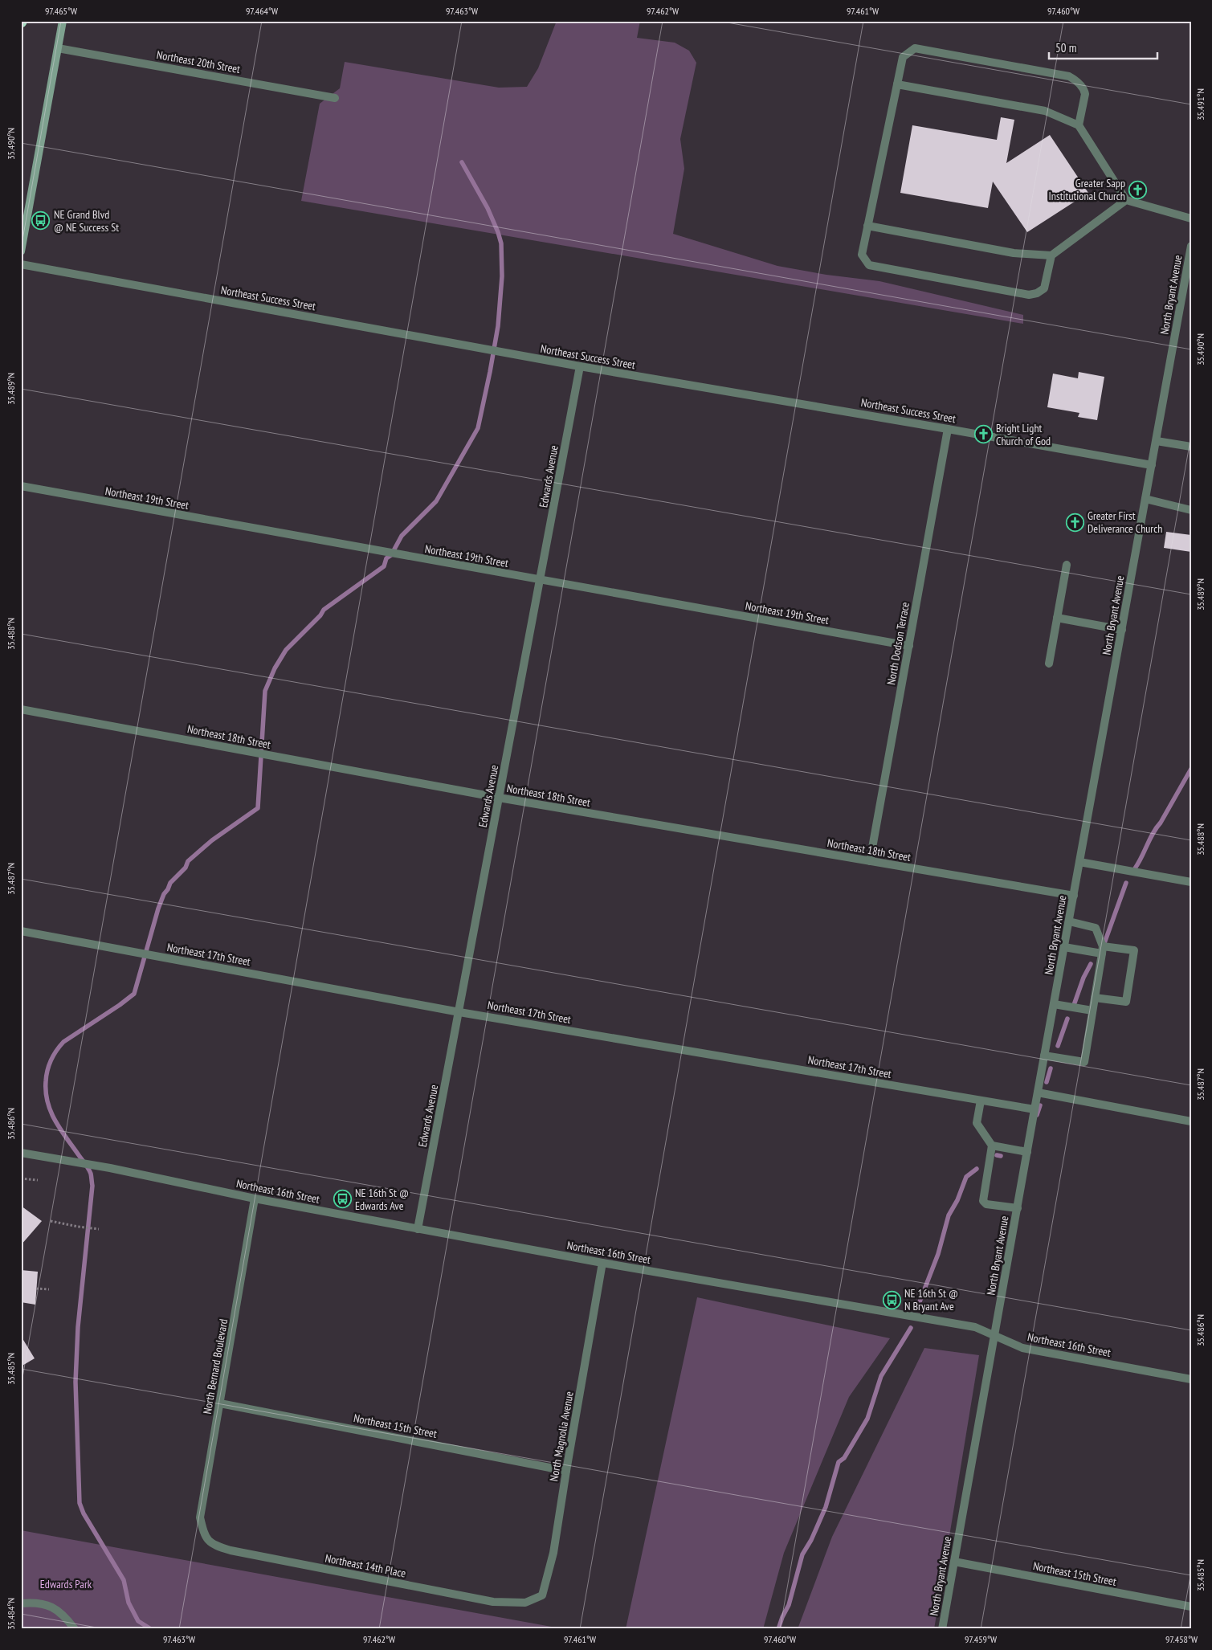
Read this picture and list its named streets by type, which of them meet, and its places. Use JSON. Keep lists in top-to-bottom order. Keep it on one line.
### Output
{"streets":{"street":["Northeast 20th Street","North Bryant Avenue","Northeast Success Street","Edwards Avenue","Northeast 19th Street","North Dodson Terrace","Northeast 18th Street","Northeast 17th Street","Northeast 16th Street","North Bernard Boulevard","Northeast 15th Street","North Magnolia Avenue","Northeast 14th Place"]},"crossings":[["North Bryant Avenue","Northeast Success Street"],["North Bryant Avenue","Northeast 18th Street"],["North Bryant Avenue","Northeast 17th Street"],["North Bryant Avenue","Northeast 16th Street"],["North Bryant Avenue","Northeast 15th Street"],["Northeast Success Street","Edwards Avenue"],["Northeast Success Street","North Dodson Terrace"],["Edwards Avenue","Northeast 19th Street"],["Edwards Avenue","Northeast 18th Street"],["Edwards Avenue","Northeast 17th Street"],["Edwards Avenue","Northeast 16th Street"],["Northeast 19th Street","North Dodson Terrace"],["North Dodson Terrace","Northeast 18th Street"],["Northeast 16th Street","North Bernard Boulevard"],["Northeast 16th Street","North Magnolia Avenue"],["North Bernard Boulevard","Northeast 15th Street"],["North Bernard Boulevard","Northeast 14th Place"],["Northeast 15th Street","North Magnolia Avenue"],["North Magnolia Avenue","Northeast 14th Place"]],"parks":["Edwards Park"],"places":{"church":["Greater Sapp Institutional Church","Bright Light Church of God","Greater First Deliverance Church"],"bus stop":["NE Grand Blvd @ NE Success St","NE 16th St @ Edwards Ave","NE 16th St @ N Bryant Ave"]},"scale_bar":"50 m","coordinates":["97.465°W","97.464°W","97.463°W","97.462°W","97.461°W","97.460°W","35.491°N","35.490°N","35.489°N","35.488°N","35.487°N","35.486°N","35.485°N","35.484°N","97.459°W","97.458°W"]}
